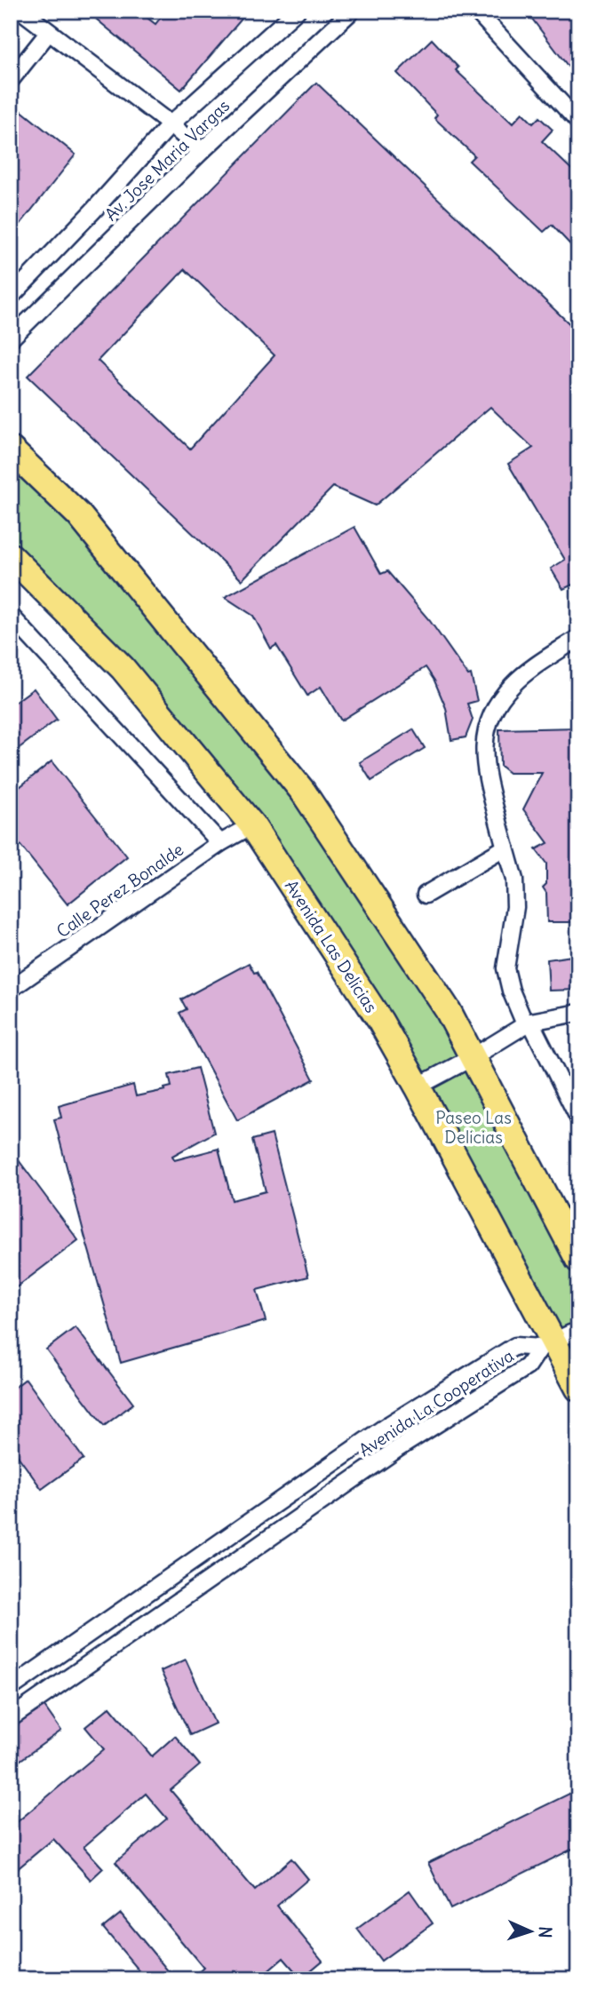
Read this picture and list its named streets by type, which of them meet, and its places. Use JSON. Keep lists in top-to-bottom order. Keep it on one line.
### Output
{"streets":{"main road":["Avenida Las Delicias"],"street":["Av. Jose Maria Vargas","Calle Perez Bonalde","Avenida La Cooperativa"]},"crossings":[["Calle Perez Bonalde","Avenida Las Delicias"],["Avenida Las Delicias","Avenida La Cooperativa"]],"parks":["Paseo Las Delicias"],"north":"right"}
